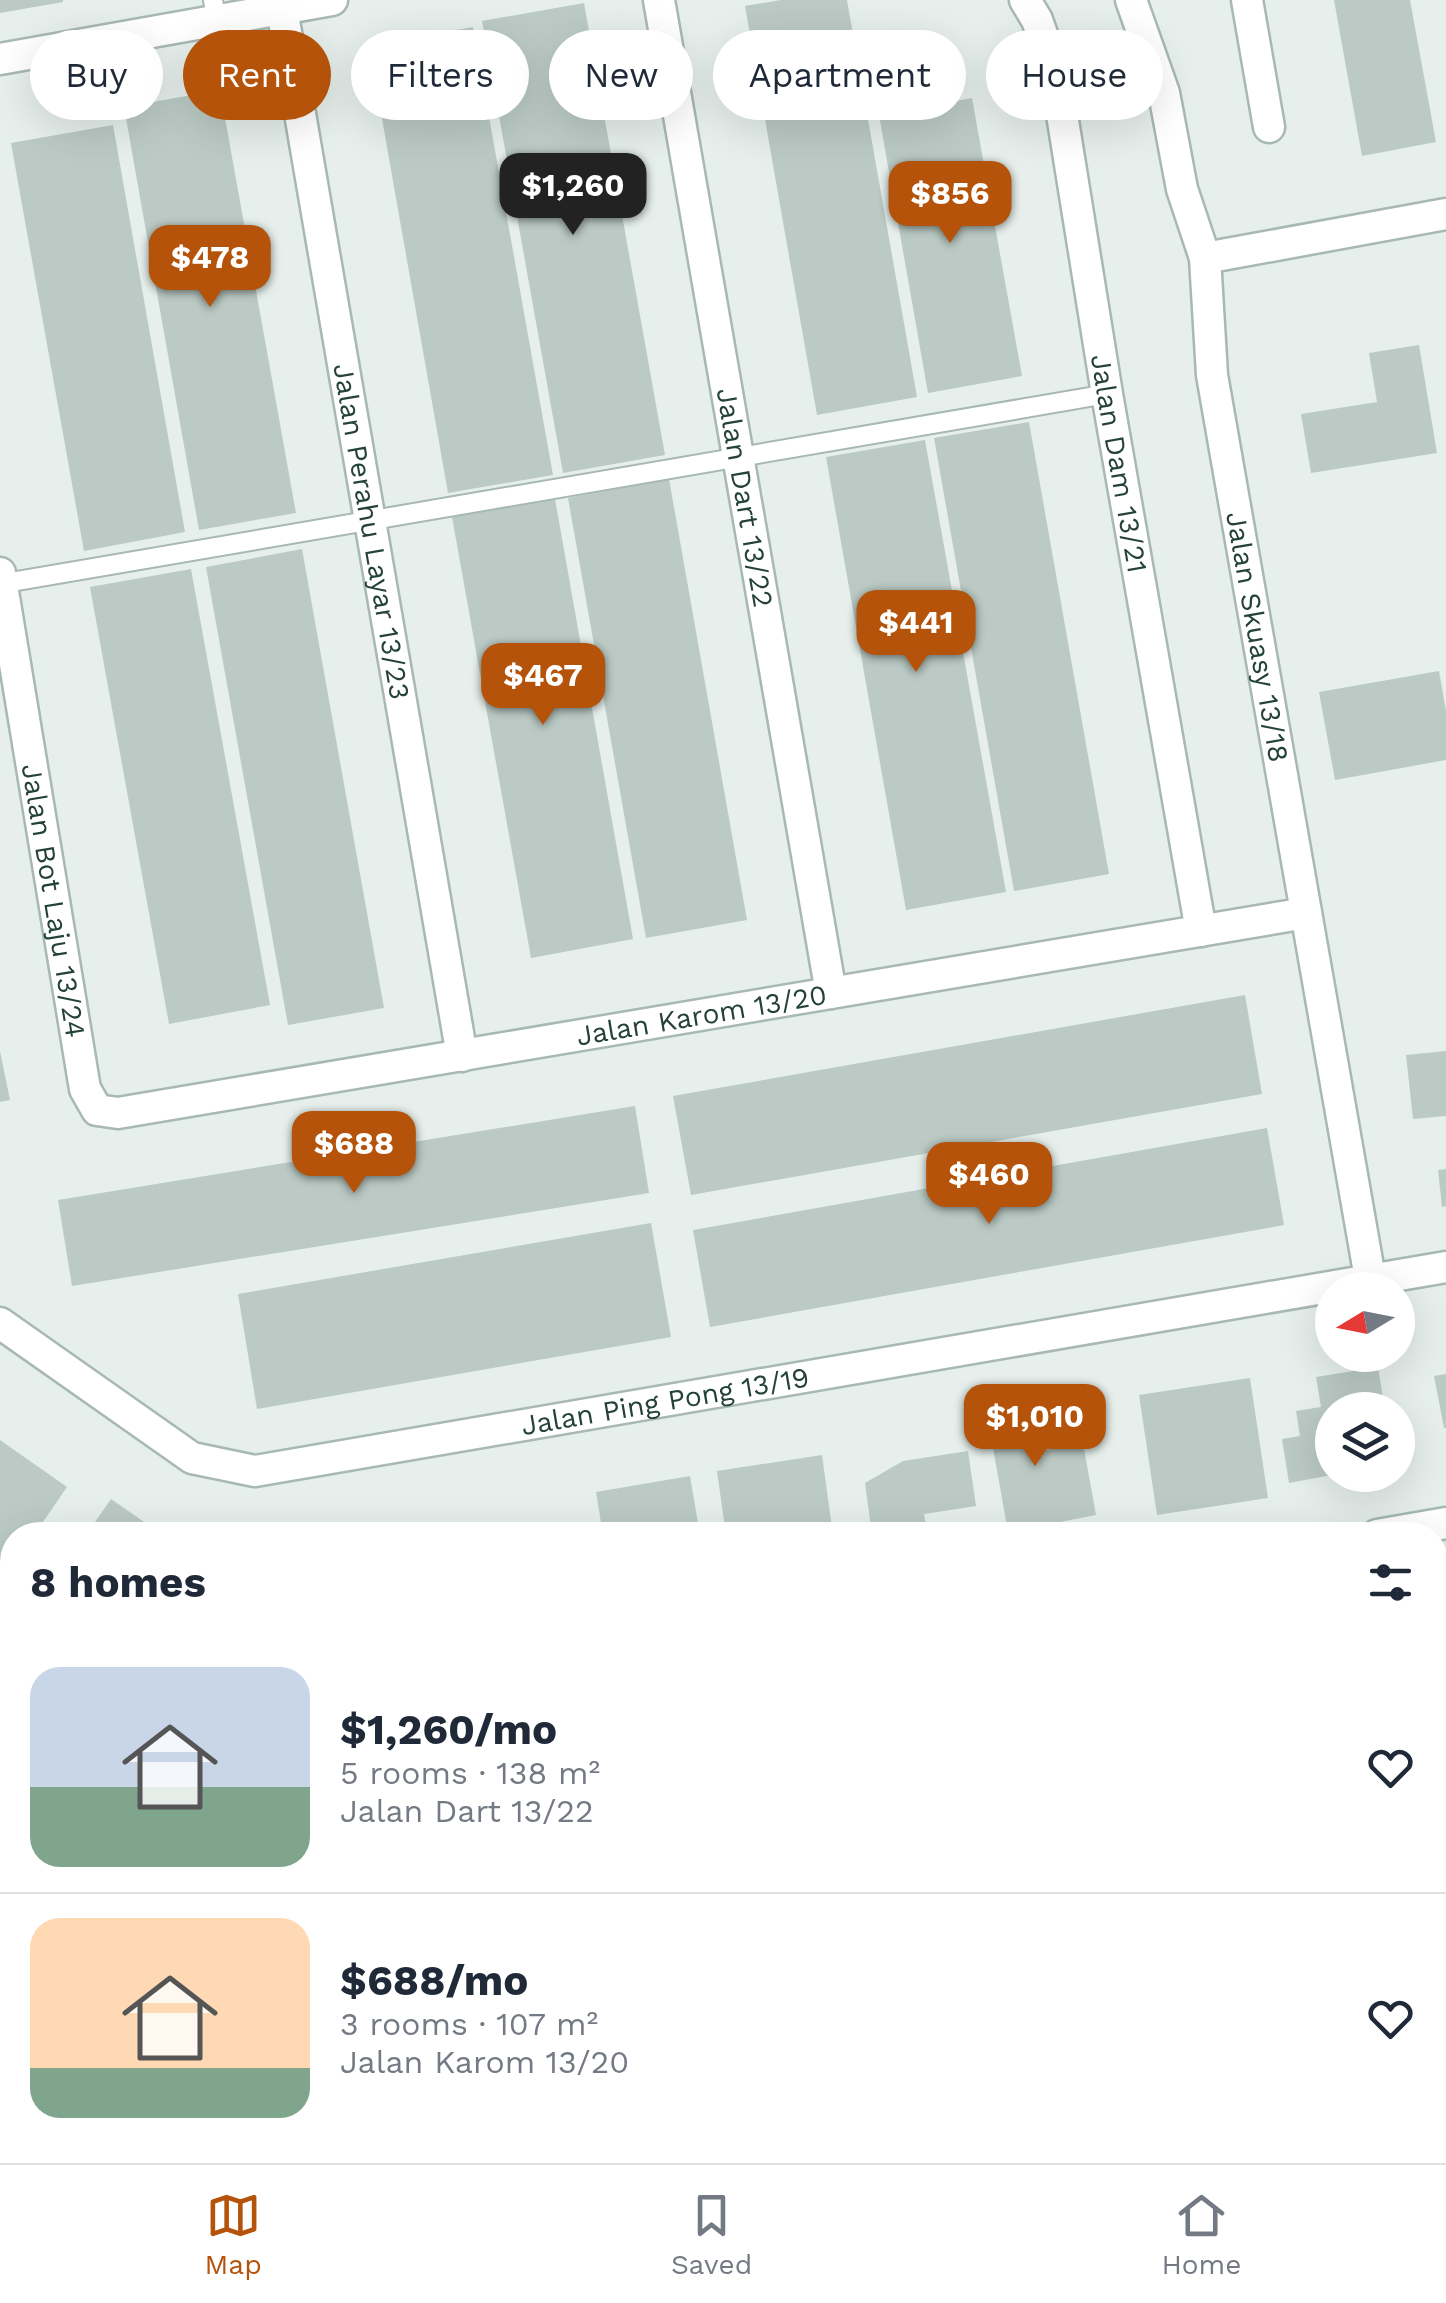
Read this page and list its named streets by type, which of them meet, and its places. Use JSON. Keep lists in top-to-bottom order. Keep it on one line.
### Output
{"streets":{"street":["Jalan Dam 13/21","Jalan Dart 13/22","Jalan Perahu Layar 13/23","Jalan Skuasy 13/18","Jalan Bot Laju 13/24","Jalan Karom 13/20","Jalan Ping Pong 13/19"]},"crossings":[["Jalan Dam 13/21","Jalan Karom 13/20"],["Jalan Dart 13/22","Jalan Karom 13/20"],["Jalan Perahu Layar 13/23","Jalan Karom 13/20"],["Jalan Skuasy 13/18","Jalan Karom 13/20"],["Jalan Bot Laju 13/24","Jalan Karom 13/20"]],"north":"left","page":{"chip":["Buy","Rent","Filters","New","Apartment","House"],"price":["$1,260","$856","$478","$441","$467","$688","$460","$1,010"],"heading":"8 homes","list":[{"name":"$1,260/mo","note":"5 rooms · 138 m² · Jalan Dart 13/22"},{"name":"$688/mo","note":"3 rooms · 107 m² · Jalan Karom 13/20"}],"tabs":["Map","Saved","Home"]}}
